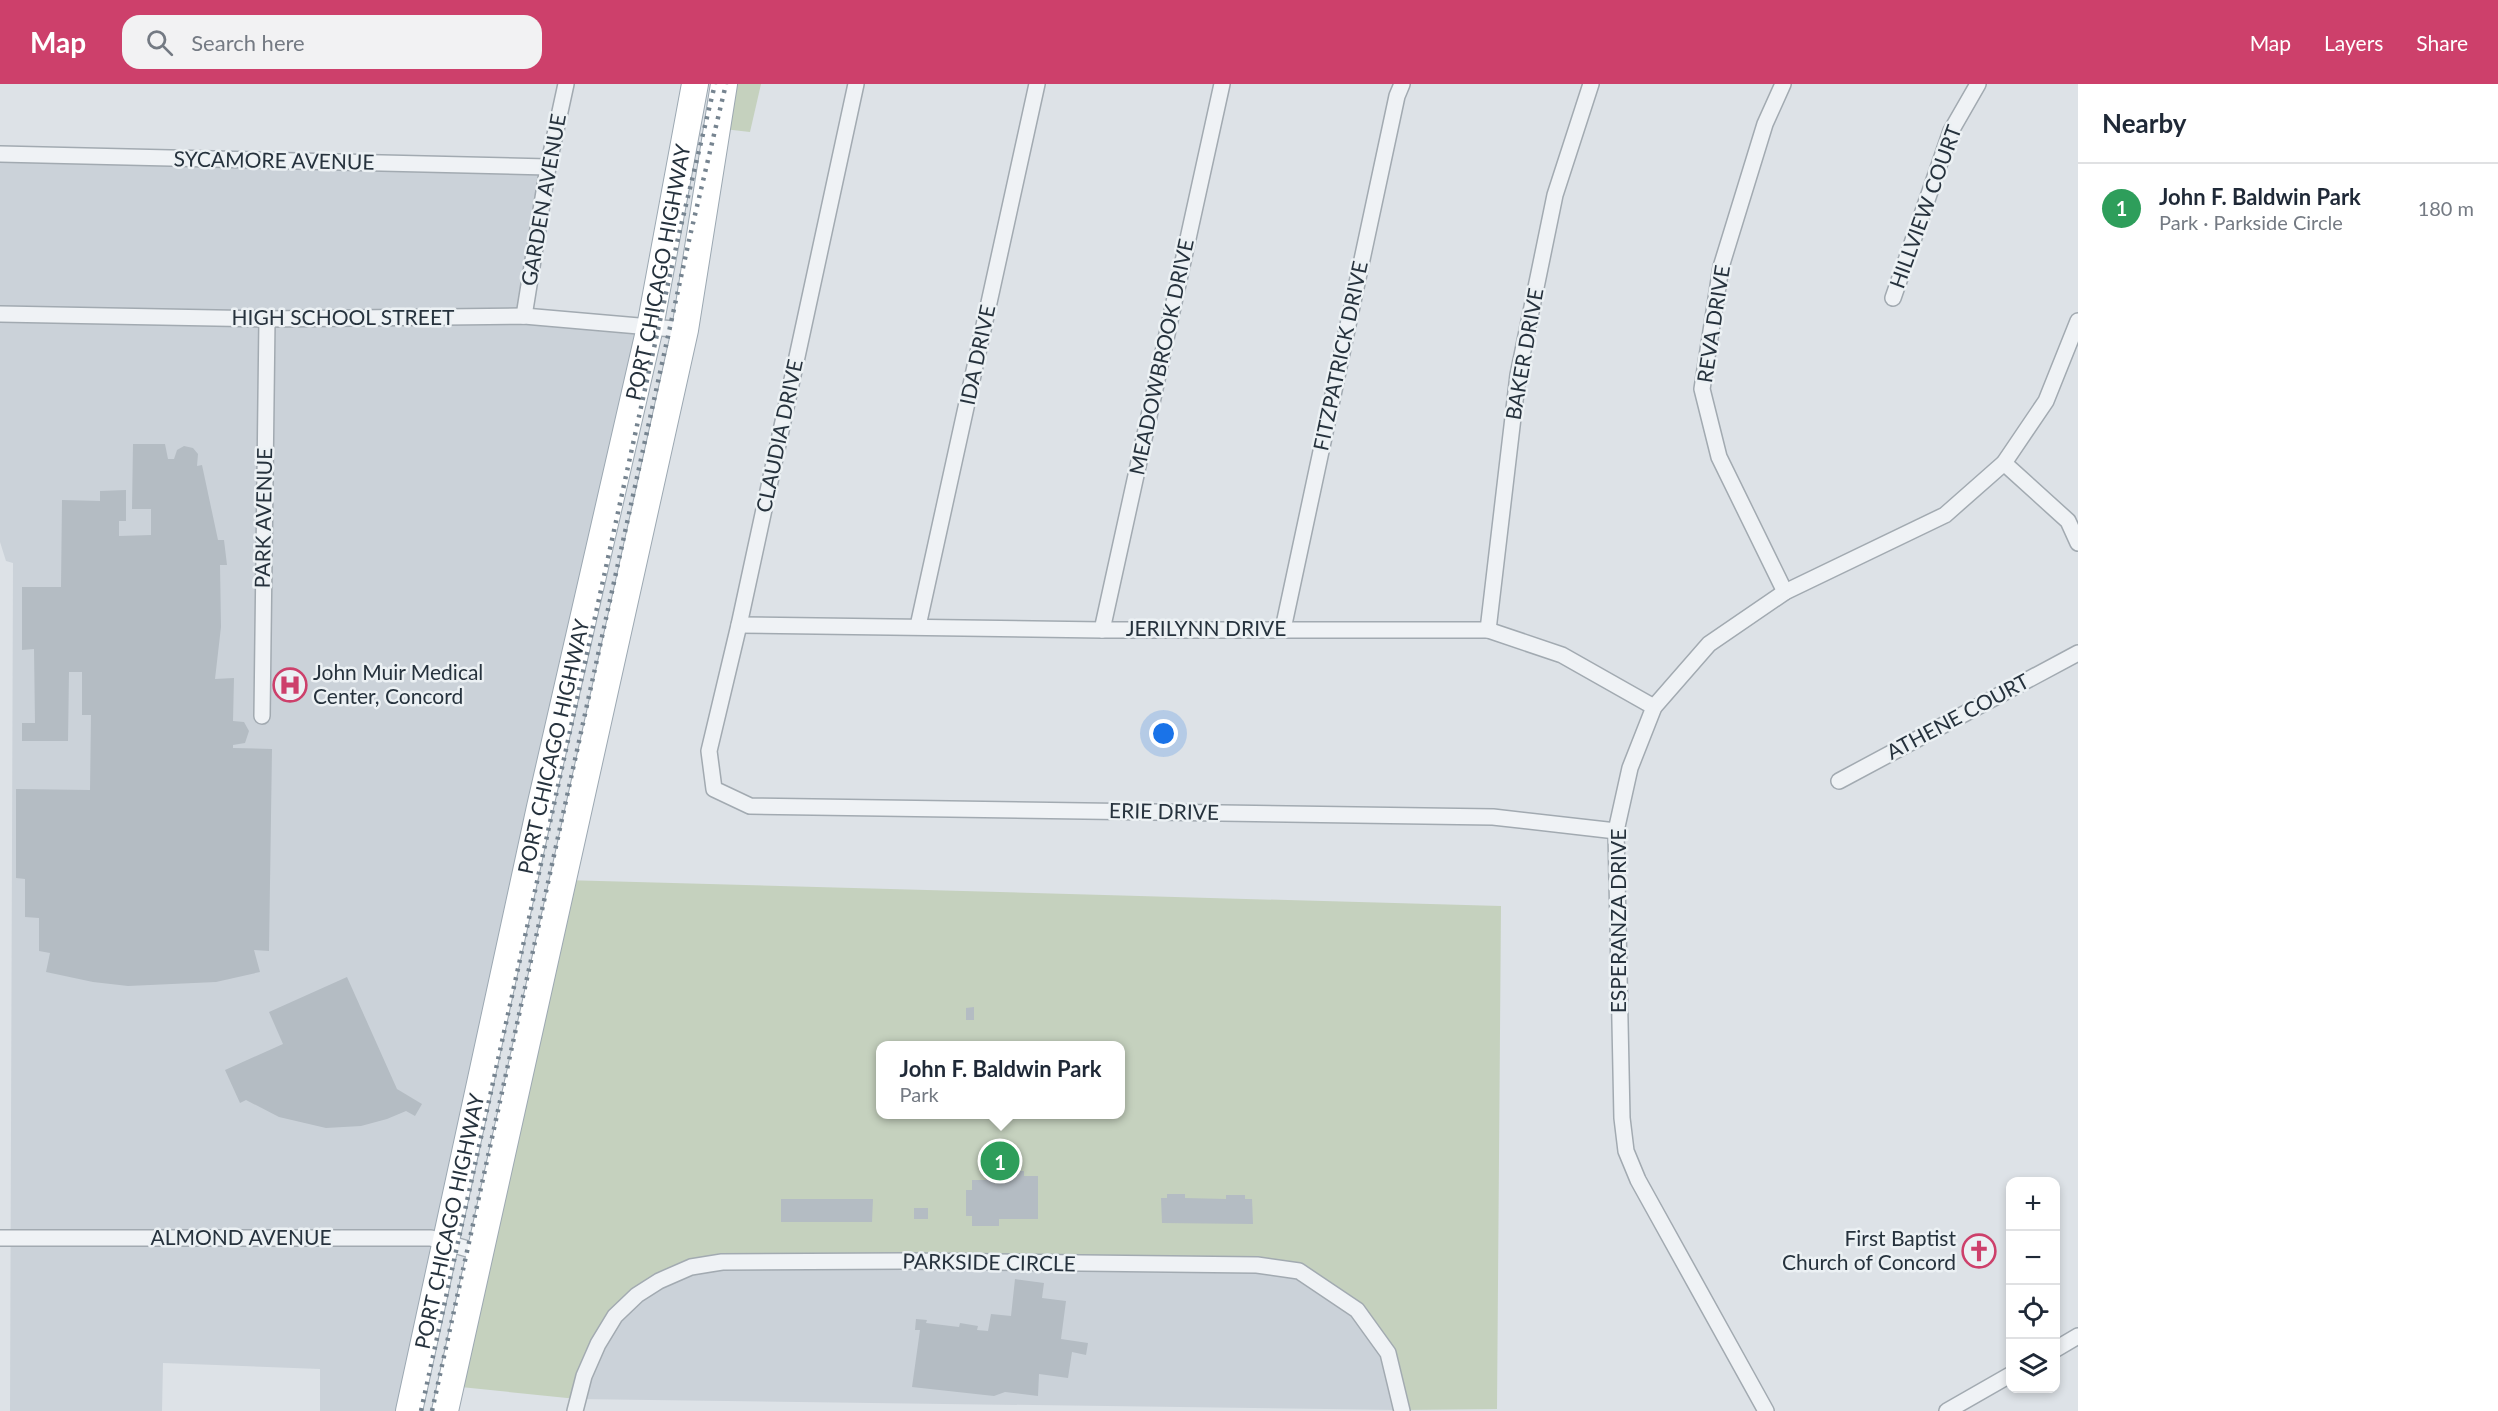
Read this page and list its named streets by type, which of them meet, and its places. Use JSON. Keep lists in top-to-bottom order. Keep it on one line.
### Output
{"streets":{"main road":["PORT CHICAGO HIGHWAY"],"street":["SYCAMORE AVENUE","GARDEN AVENUE","HILLVIEW COURT","HIGH SCHOOL STREET","REVA DRIVE","BAKER DRIVE","IDA DRIVE","FITZPATRICK DRIVE","MEADOWBROOK DRIVE","CLAUDIA DRIVE","PARK AVENUE","JERILYNN DRIVE","ATHENE COURT","ERIE DRIVE","ESPERANZA DRIVE","ALMOND AVENUE","PARKSIDE CIRCLE"]},"crossings":[["SYCAMORE AVENUE","GARDEN AVENUE"],["GARDEN AVENUE","HIGH SCHOOL STREET"],["PORT CHICAGO HIGHWAY","HIGH SCHOOL STREET"],["PORT CHICAGO HIGHWAY","ALMOND AVENUE"],["HIGH SCHOOL STREET","PARK AVENUE"],["REVA DRIVE","ESPERANZA DRIVE"],["BAKER DRIVE","JERILYNN DRIVE"],["IDA DRIVE","JERILYNN DRIVE"],["FITZPATRICK DRIVE","JERILYNN DRIVE"],["MEADOWBROOK DRIVE","JERILYNN DRIVE"],["CLAUDIA DRIVE","JERILYNN DRIVE"],["CLAUDIA DRIVE","ERIE DRIVE"],["JERILYNN DRIVE","ESPERANZA DRIVE"],["ERIE DRIVE","ESPERANZA DRIVE"]],"places":{"hospital":["John Muir Medical Center, Concord"],"church":["First Baptist Church of Concord"]},"page":{"header":"Map","search":"Search here","nav":["Map","Layers","Share"],"heading":"Nearby","list":[{"mark":"1","name":"John F. Baldwin Park","note":"Park · Parkside Circle","value":"180 m"}],"popup":["John F. Baldwin Park","Park"],"pins":"1","map_buttons":["+","−"]}}
